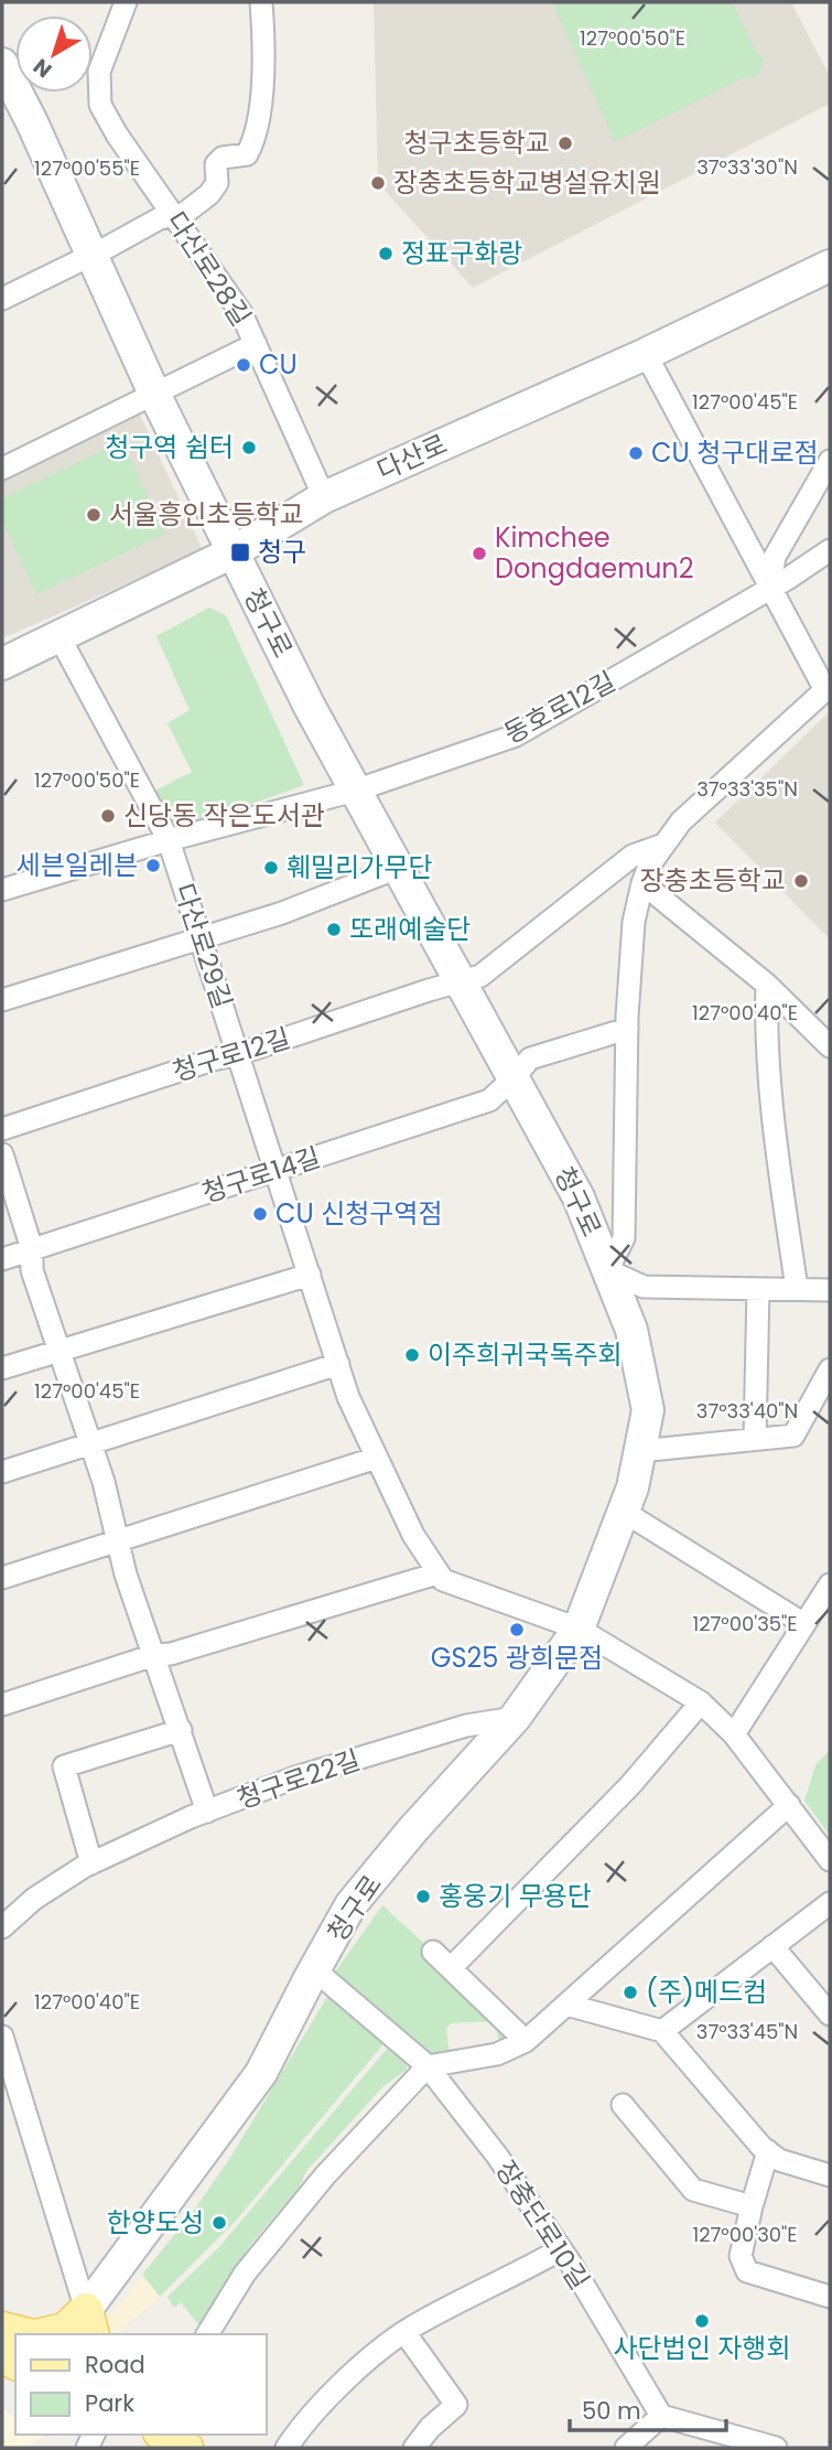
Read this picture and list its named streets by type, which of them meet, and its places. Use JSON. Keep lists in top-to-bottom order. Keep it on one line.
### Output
{"streets":{"street":["다산로28길","다산로","청구로","동호로12길","다산로29길","청구로12길","청구로14길","청구로22길","장충단로10길"]},"crossings":[["다산로28길","다산로"],["다산로","청구로"],["다산로","다산로29길"],["청구로","동호로12길"],["청구로","청구로12길"],["청구로","청구로14길"],["청구로","청구로22길"],["청구로","장충단로10길"],["동호로12길","다산로29길"],["다산로29길","청구로12길"],["다산로29길","청구로14길"]],"places":{"other":["청구초등학교","장충초등학교병설유치원","정표구화랑","CU","청구역 쉼터","CU 청구대로점","서울흥인초등학교","Kimchee Dongdaemun2","신당동 작은도서관","세븐일레븐","훼밀리가무단","장충초등학교","또래예술단","CU 신청구역점","이주희귀국독주회","GS25 광희문점","홍웅기 무용단","(주)메드컴","한양도성","사단법인 자행회"],"transit":["청구"]},"legend":["Road","Park"],"scale_bar":"50 m","north":"bottom left","coordinates":["127°00'50\"E","37°33'30\"N","127°00'55\"E","127°00'45\"E","37°33'35\"N","127°00'40\"E","37°33'40\"N","127°00'35\"E","37°33'45\"N","127°00'30\"E"]}
